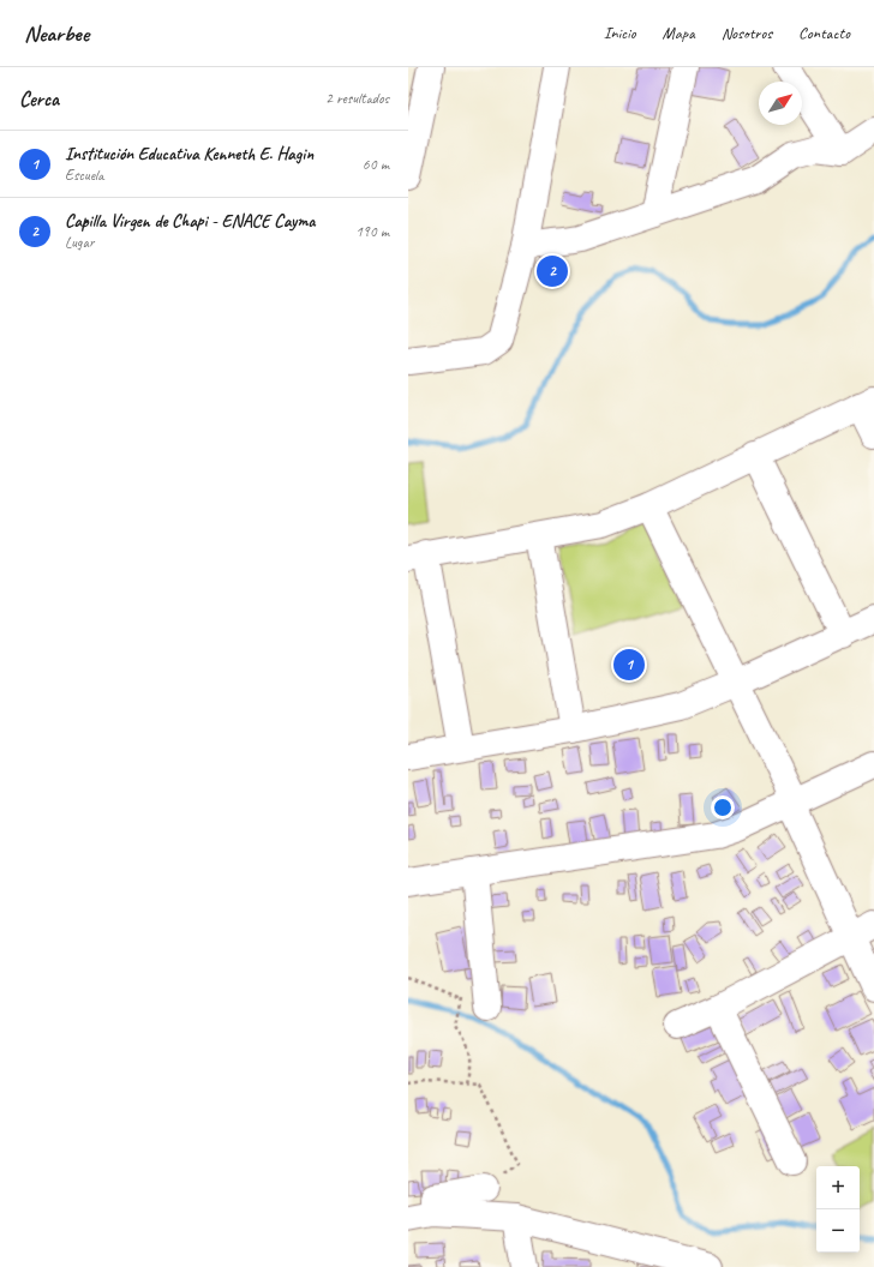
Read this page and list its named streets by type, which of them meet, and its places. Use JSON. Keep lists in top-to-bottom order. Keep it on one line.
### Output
{"north":"top right","page":{"header":"Nearbee","nav":["Inicio","Mapa","Nosotros","Contacto"],"heading":["Cerca","2 resultados"],"list":[{"mark":"1","name":"Institución Educativa Kenneth E. Hagin","note":"Escuela","value":"60 m"},{"mark":"2","name":"Capilla Virgen de Chapi - ENACE Cayma","note":"Lugar","value":"190 m"}],"pins":["2","1"],"map_buttons":["+","−"]}}
